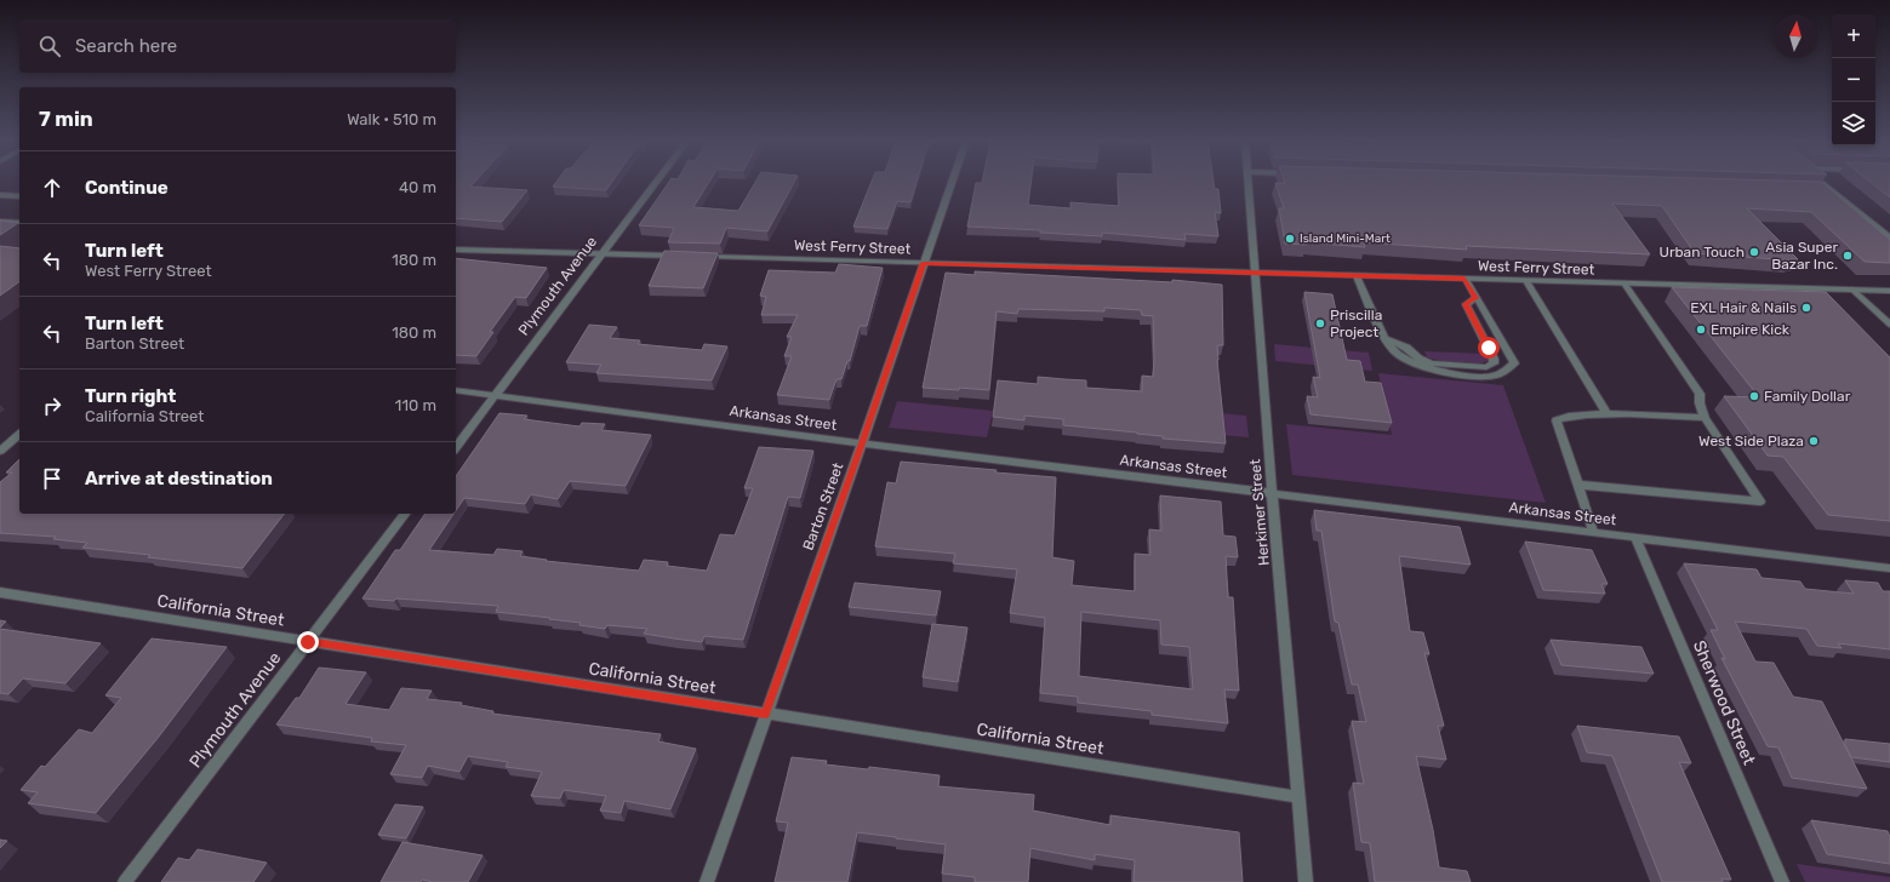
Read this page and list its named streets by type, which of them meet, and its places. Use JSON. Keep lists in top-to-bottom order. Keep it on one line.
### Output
{"streets":{"street":["West Ferry Street","Plymouth Avenue","Arkansas Street","Barton Street","Herkimer Street","California Street","Sherwood Street"]},"crossings":[["West Ferry Street","Barton Street"],["West Ferry Street","Herkimer Street"],["Plymouth Avenue","Arkansas Street"],["Plymouth Avenue","California Street"],["Arkansas Street","Barton Street"],["Arkansas Street","Herkimer Street"],["Arkansas Street","Sherwood Street"],["Barton Street","California Street"],["Herkimer Street","California Street"]],"places":["Island Mini-Mart","Urban Touch","Asia Super Bazar Inc.","EXL Hair & Nails","Priscilla Project","Empire Kick","Family Dollar","West Side Plaza"],"north":"top","page":{"map_buttons":["+","−"],"search":"Search here","heading":["7 min","Walk · 510 m"],"list":[["Continue","40 m"],["Turn left","West Ferry Street","180 m"],["Turn left","Barton Street","180 m"],["Turn right","California Street","110 m"],"Arrive at destination"]}}
